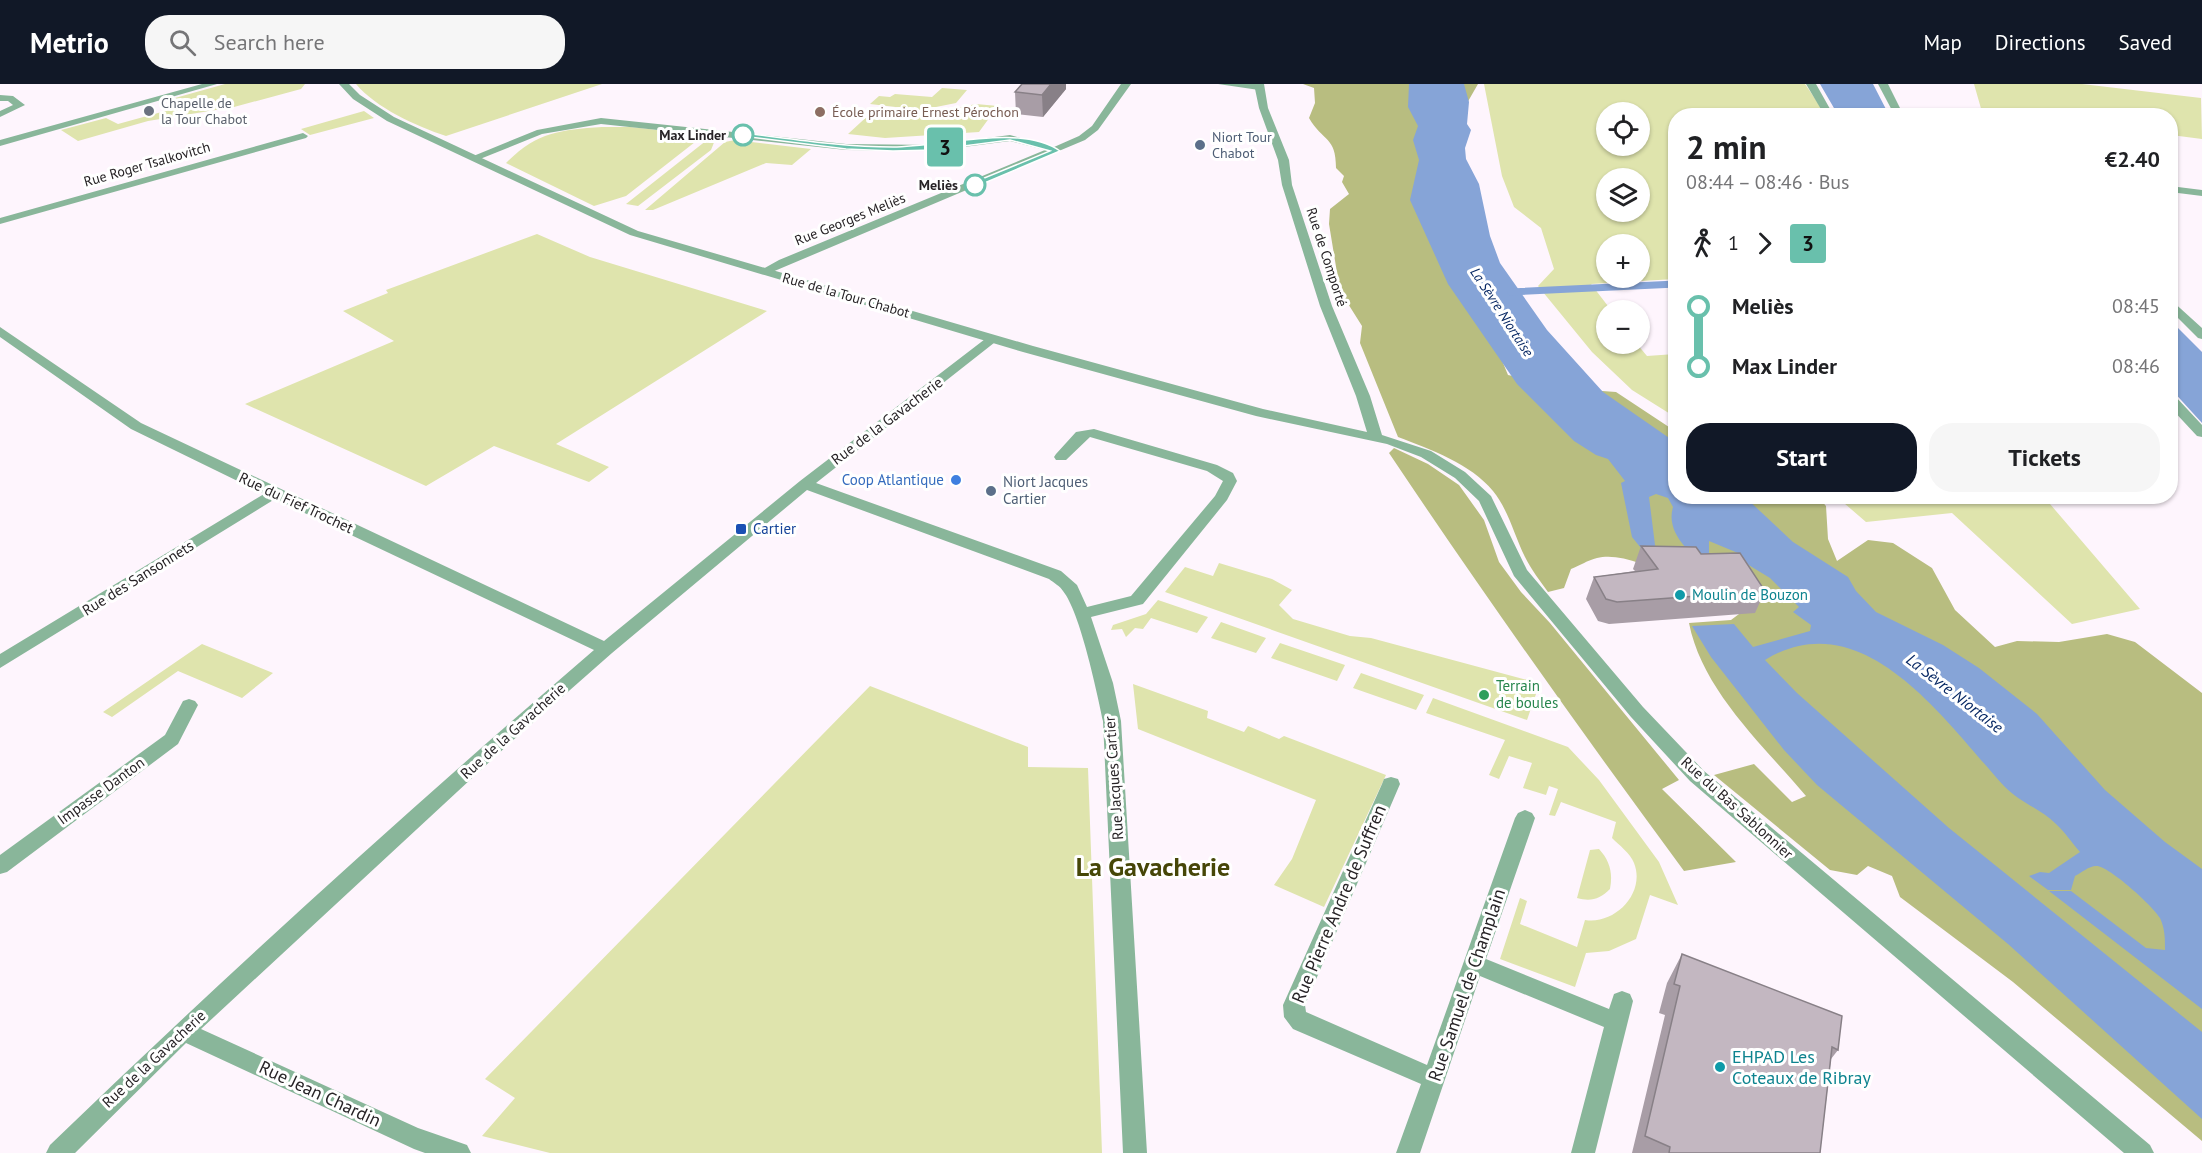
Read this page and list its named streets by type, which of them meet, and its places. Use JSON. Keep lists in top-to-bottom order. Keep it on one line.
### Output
{"streets":{"street":["Rue Roger Tsalkovitch","Rue Georges Meliès","Rue de Comporté","Rue de la Tour Chabot","Rue de la Gavacherie","Rue du Fief Trochet","Rue des Sansonnets","Rue Jacques Cartier","Impasse Danton","Rue du Bas Sablonnier","Rue Pierre Andre de Suffren","Rue Samuel de Champlain","Rue Jean Chardin"]},"crossings":[["Rue Georges Meliès","Rue de la Tour Chabot"],["Rue de Comporté","Rue de la Tour Chabot"],["Rue de Comporté","Rue du Bas Sablonnier"],["Rue de la Tour Chabot","Rue de la Gavacherie"],["Rue de la Tour Chabot","Rue du Bas Sablonnier"],["Rue de la Gavacherie","Rue du Fief Trochet"],["Rue de la Gavacherie","Rue Jacques Cartier"],["Rue de la Gavacherie","Rue Jean Chardin"],["Rue du Fief Trochet","Rue des Sansonnets"],["Rue Pierre Andre de Suffren","Rue Samuel de Champlain"]],"districts":["La Gavacherie"],"water":["La Sèvre Niortaise"],"places":{"other":["Chapelle de la Tour Chabot","École primaire Ernest Pérochon","Max Linder","Niort Tour Chabot","Meliès","Coop Atlantique","Niort Jacques Cartier","Moulin de Bouzon","Terrain de boules","EHPAD Les Coteaux de Ribray"],"transit":["Cartier"]},"lines":["bus line 3"],"page":{"header":"Metrio","search":"Search here","nav":["Map","Directions","Saved"],"on_map":"3","map_buttons":["+","−"],"heading":["2 min","08:44 – 08:46 · Bus","€2.40"],"legs":["1","3"],"list":[{"name":"Meliès","value":"08:45"},{"name":"Max Linder","value":"08:46"}],"buttons":["Start","Tickets"]}}
